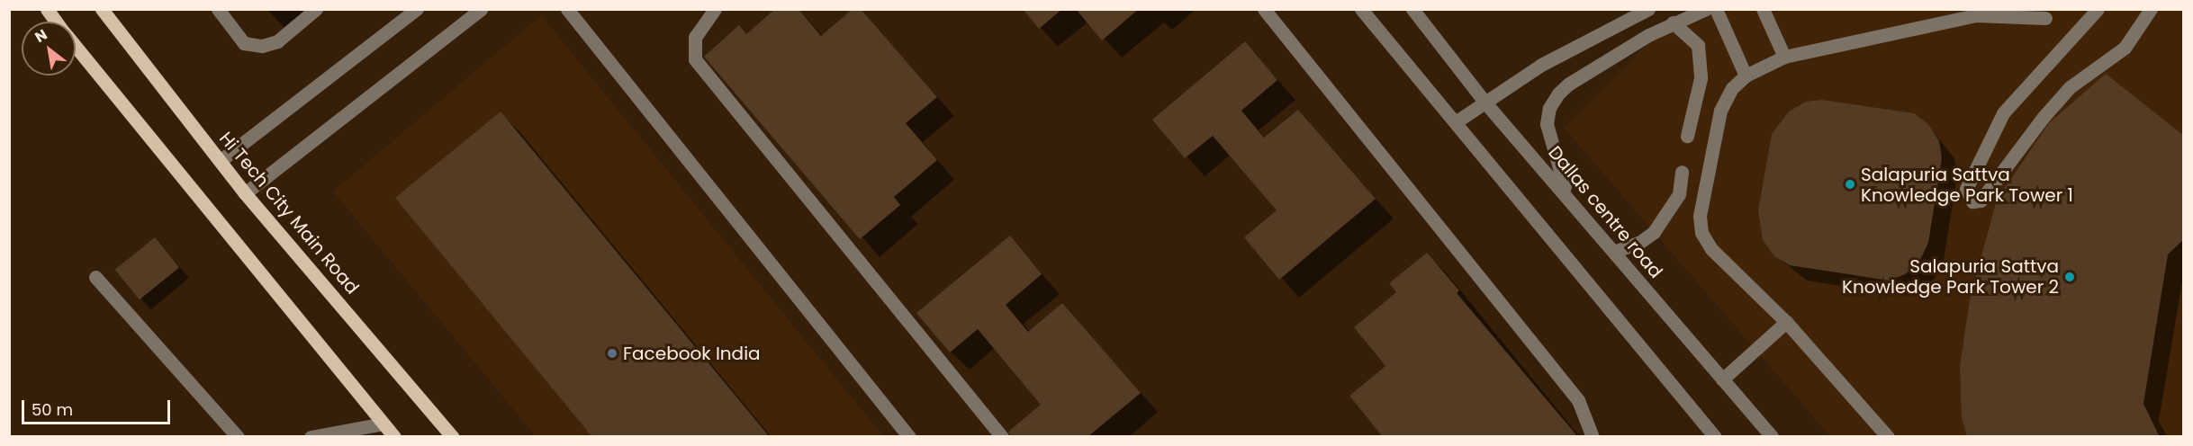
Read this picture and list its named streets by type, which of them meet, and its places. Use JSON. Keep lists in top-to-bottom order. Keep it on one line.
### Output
{"streets":{"main road":["Hi Tech City Main Road"],"street":["Dallas centre road"]},"places":["Salapuria Sattva Knowledge Park Tower 1","Salapuria Sattva Knowledge Park Tower 2","Facebook India"],"scale_bar":"50 m","north":"top left"}
